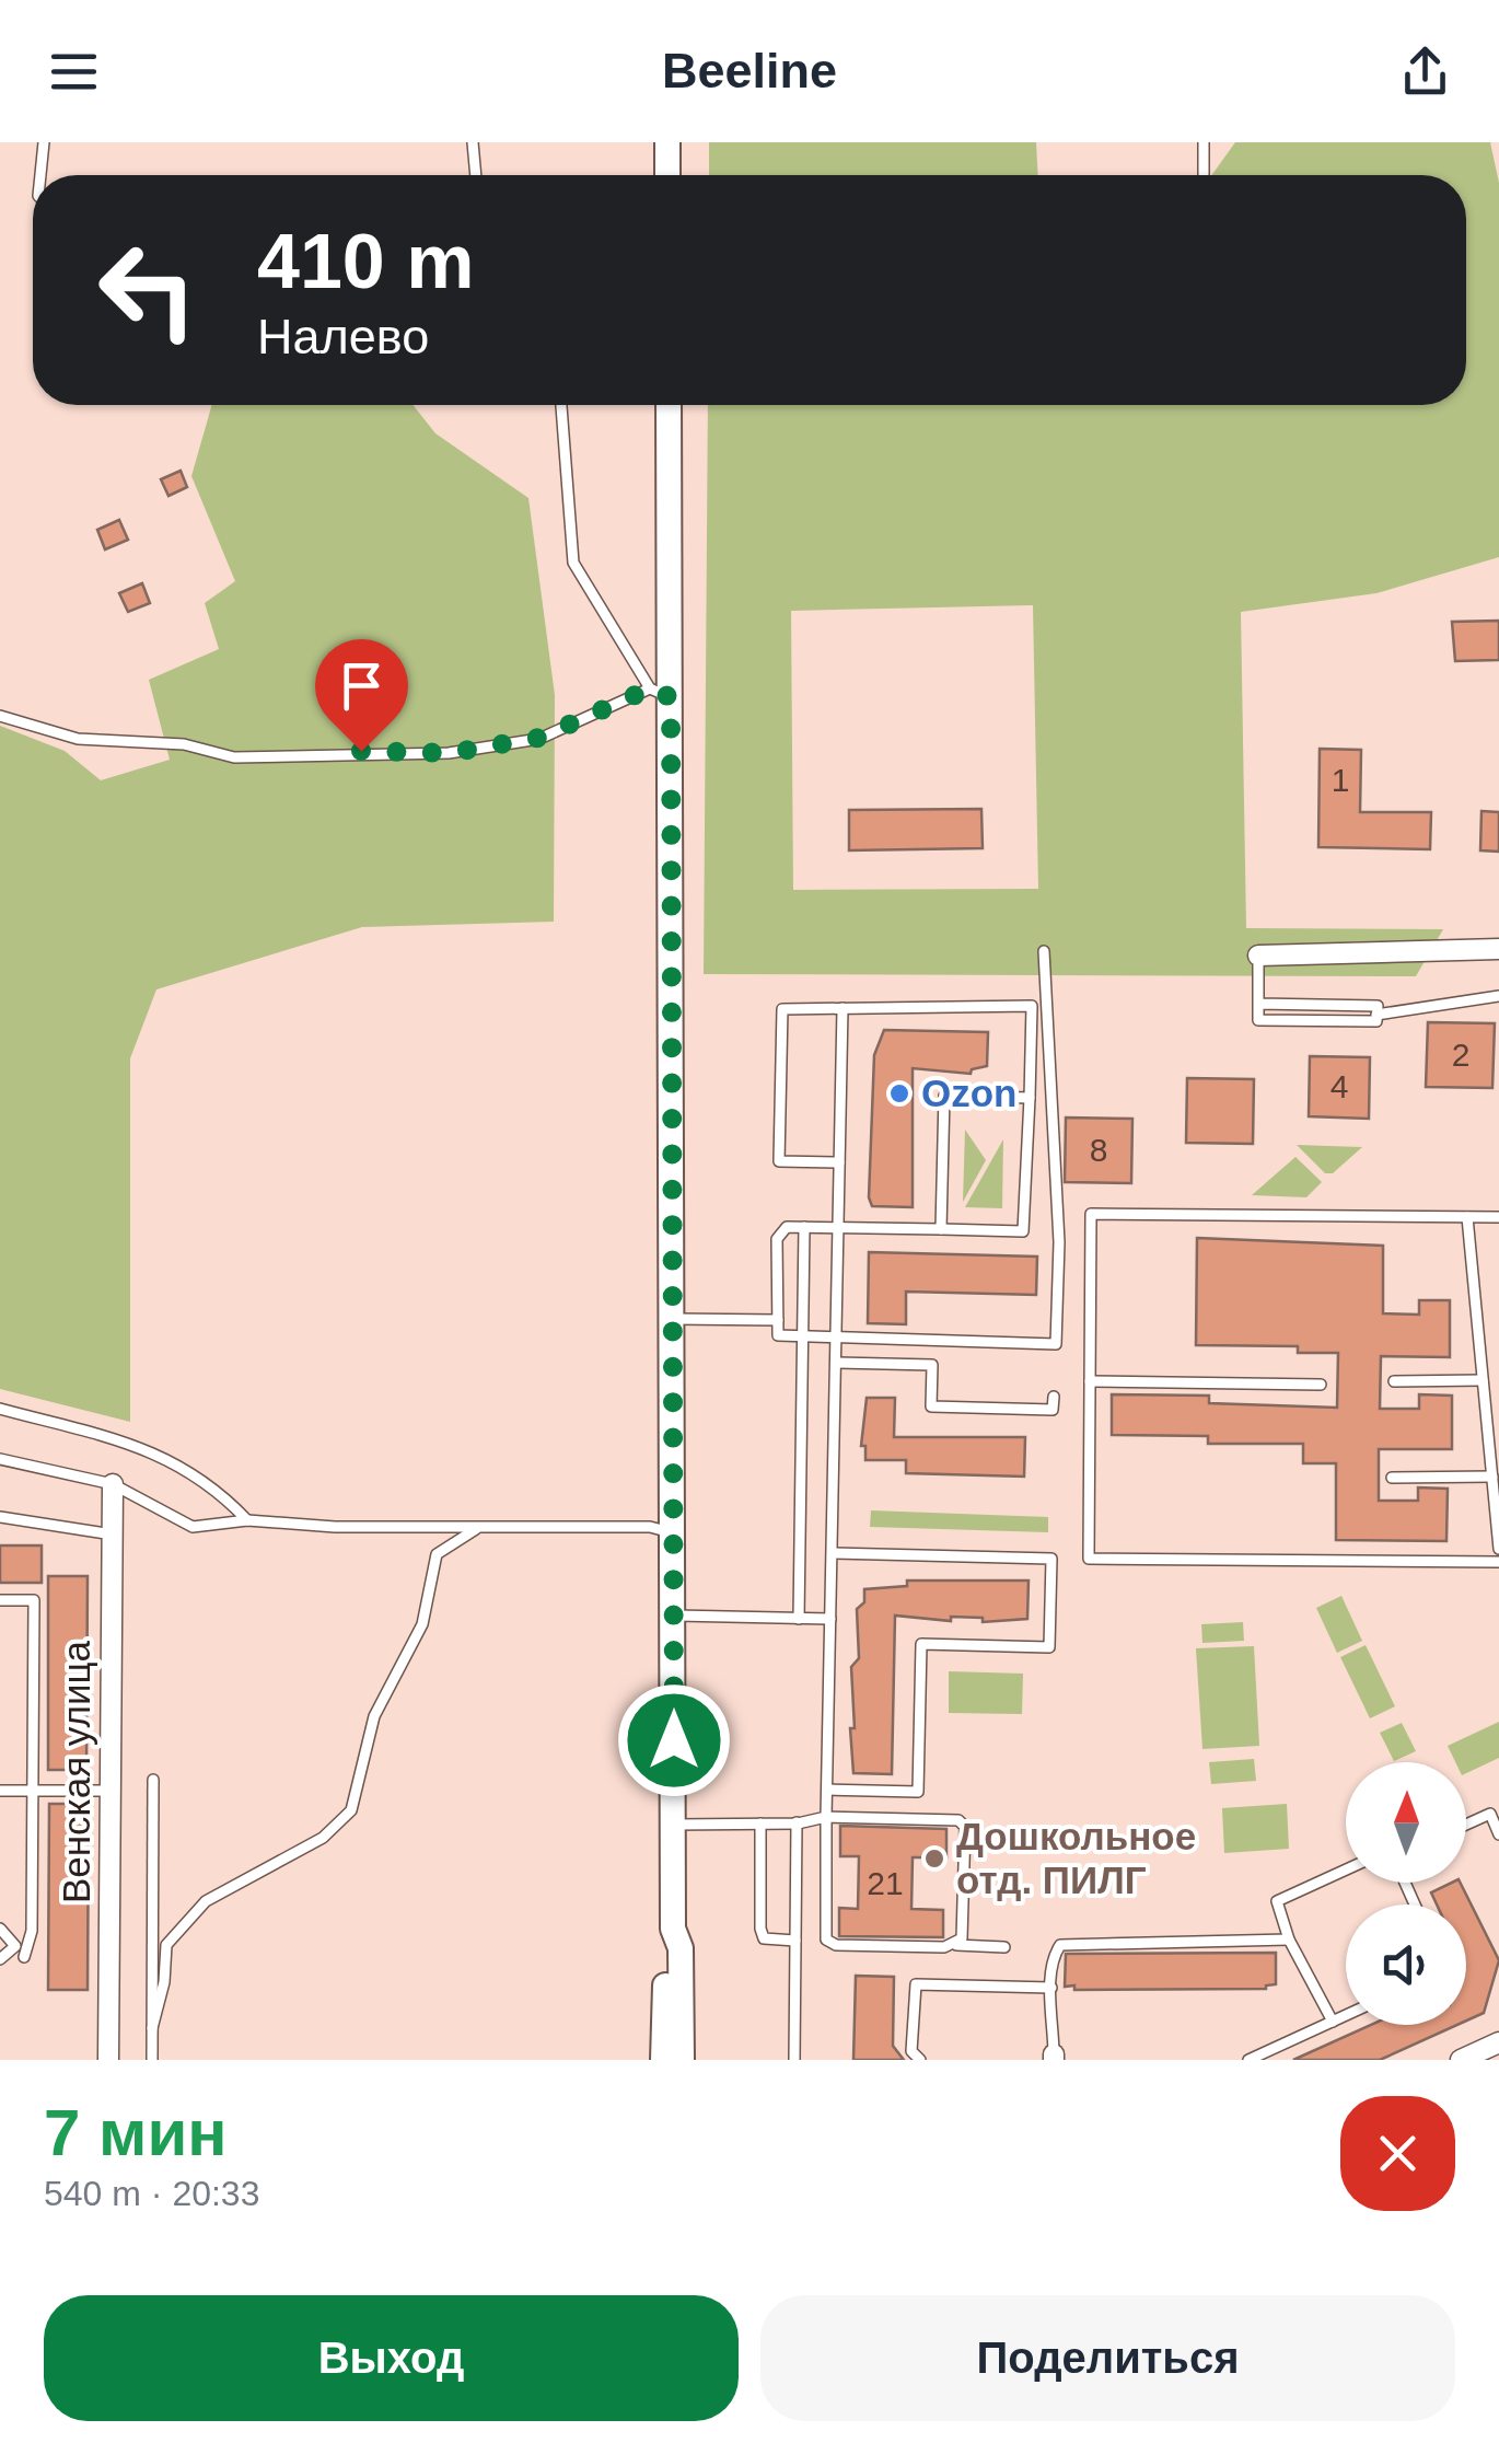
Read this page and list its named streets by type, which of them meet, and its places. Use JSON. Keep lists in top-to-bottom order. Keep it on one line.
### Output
{"streets":{"street":["Венская улица"]},"places":["Ozon","Дошкольное отд. ПИЛГ"],"house_numbers":["1","2","4","8","21"],"north":"top","page":{"header":"Beeline","turn":["410 m","Налево"],"heading":["7 мин","540 m · 20:33"],"buttons":["Выход","Поделиться"]}}
